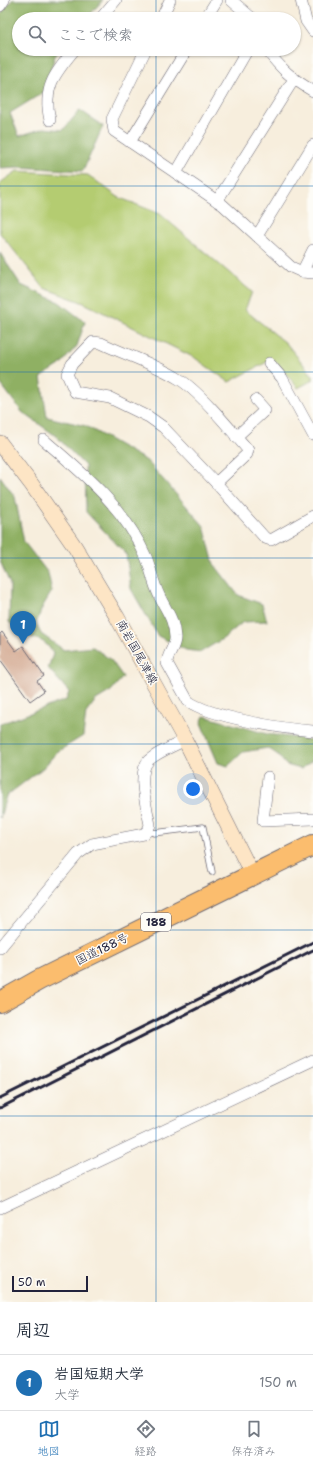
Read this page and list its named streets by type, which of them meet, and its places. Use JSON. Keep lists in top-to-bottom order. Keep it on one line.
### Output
{"streets":{"highway":["188","国道188号"],"main road":["南岩国尾津線"]},"crossings":[["南岩国尾津線","国道188号"]],"scale_bar":"50 m","page":{"search":"ここで検索","pins":"1","scale":"50 m","heading":"周辺","list":[{"mark":"1","name":"岩国短期大学","note":"大学","value":"150 m"}],"nav":["地図","経路","保存済み"]}}
